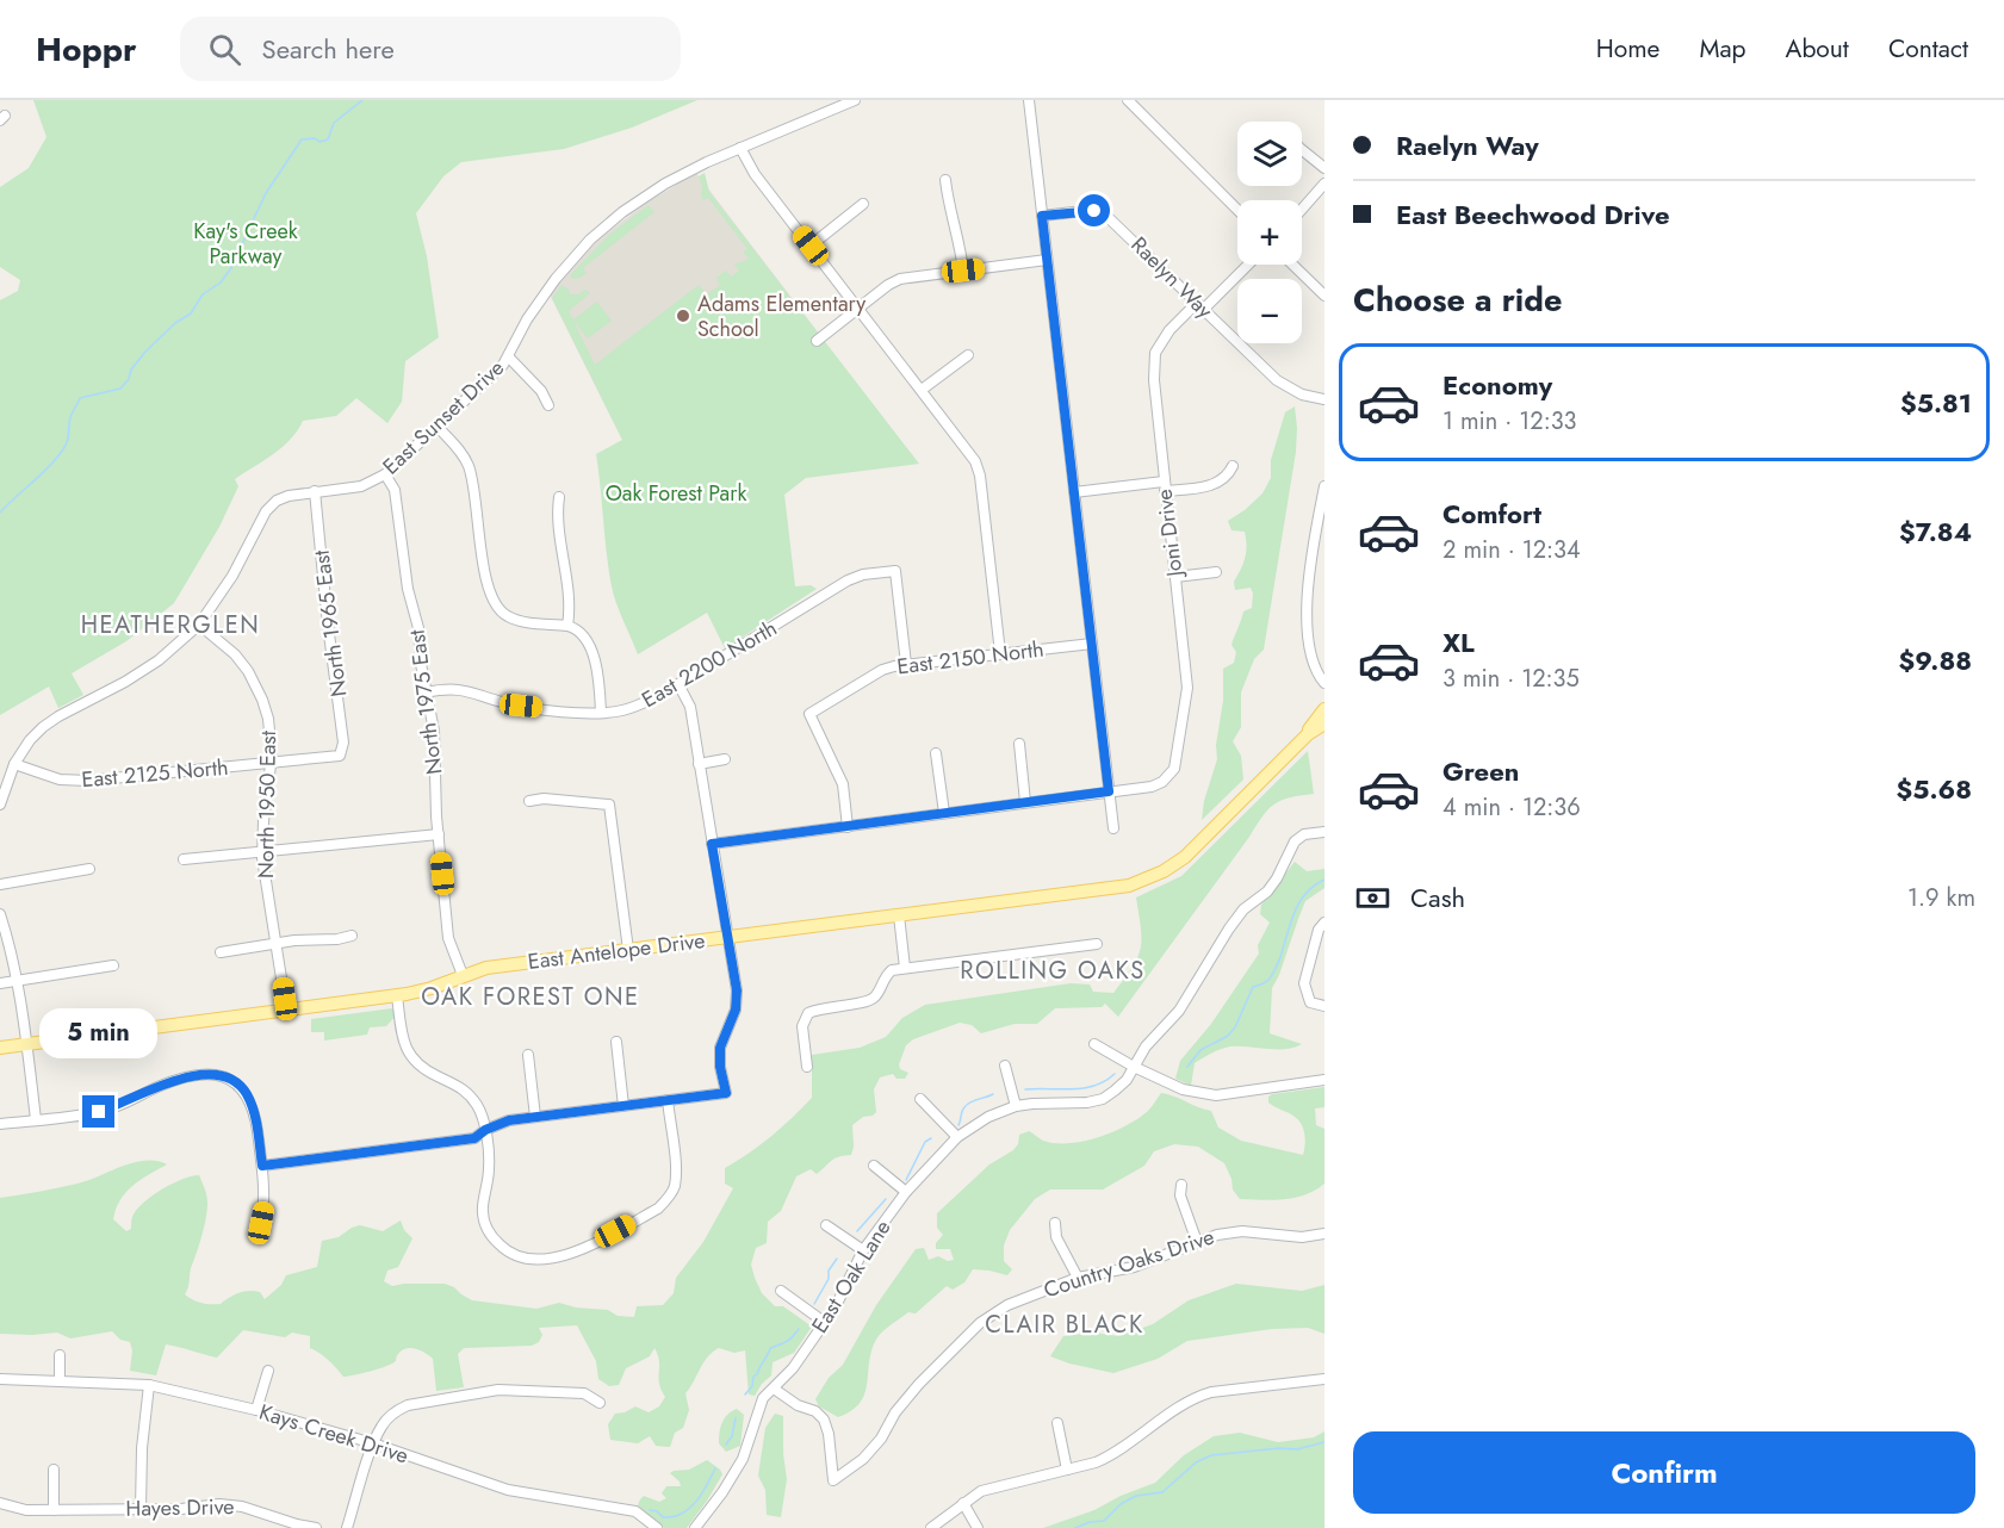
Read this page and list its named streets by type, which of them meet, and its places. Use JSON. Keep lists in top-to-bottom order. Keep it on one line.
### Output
{"streets":{"main road":["East Antelope Drive"],"street":["Raelyn Way","East Sunset Drive","Joni Drive","North 1965 East","East 2150 North","East 2200 North","North 1975 East","East 2125 North","North 1950 East","Country Oaks Drive","East Oak Lane","Kays Creek Drive","Hayes Drive"]},"crossings":[["Raelyn Way","Joni Drive"],["East Sunset Drive","North 1965 East"],["East Sunset Drive","North 1975 East"],["East Sunset Drive","East 2125 North"],["East Sunset Drive","North 1950 East"],["North 1965 East","East 2125 North"],["East 2150 North","East 2200 North"],["East 2200 North","North 1975 East"],["North 1975 East","East Antelope Drive"],["East 2125 North","North 1950 East"],["North 1950 East","East Antelope Drive"],["Country Oaks Drive","East Oak Lane"]],"districts":["HEATHERGLEN","ROLLING OAKS","OAK FOREST ONE","CLAIR BLACK"],"parks":["Kay's Creek Parkway","Oak Forest Park"],"places":["Adams Elementary School"],"page":{"header":"Hoppr","search":"Search here","nav":["Home","Map","About","Contact"],"banner":["Raelyn Way","East Beechwood Drive"],"map_buttons":["+","−"],"heading":"Choose a ride","list":[{"name":"Economy","note":"1 min · 12:33","value":"$5.81"},{"name":"Comfort","note":"2 min · 12:34","value":"$7.84"},{"name":"XL","note":"3 min · 12:35","value":"$9.88"},{"name":"Green","note":"4 min · 12:36","value":"$5.68"}],"pay":["Cash","1.9 km"],"bubble":"5 min","buttons":"Confirm"}}
